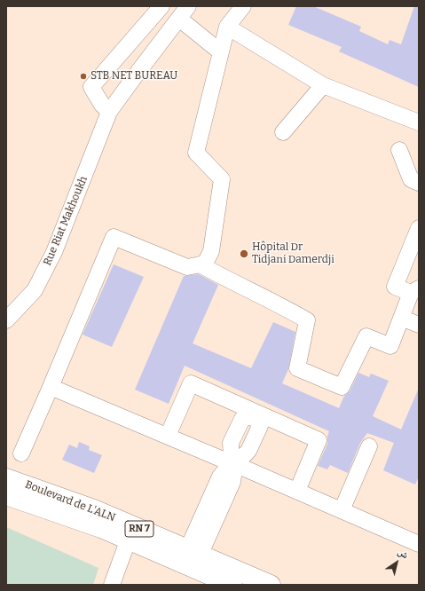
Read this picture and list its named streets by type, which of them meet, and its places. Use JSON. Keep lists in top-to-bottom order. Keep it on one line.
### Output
{"streets":{"main road":["Boulevard de L'ALN","RN 7"],"street":["Rue Riat Makhoukh"]},"places":["STB NET BUREAU","Hôpital Dr Tidjani Damerdji"],"north":"top right"}
